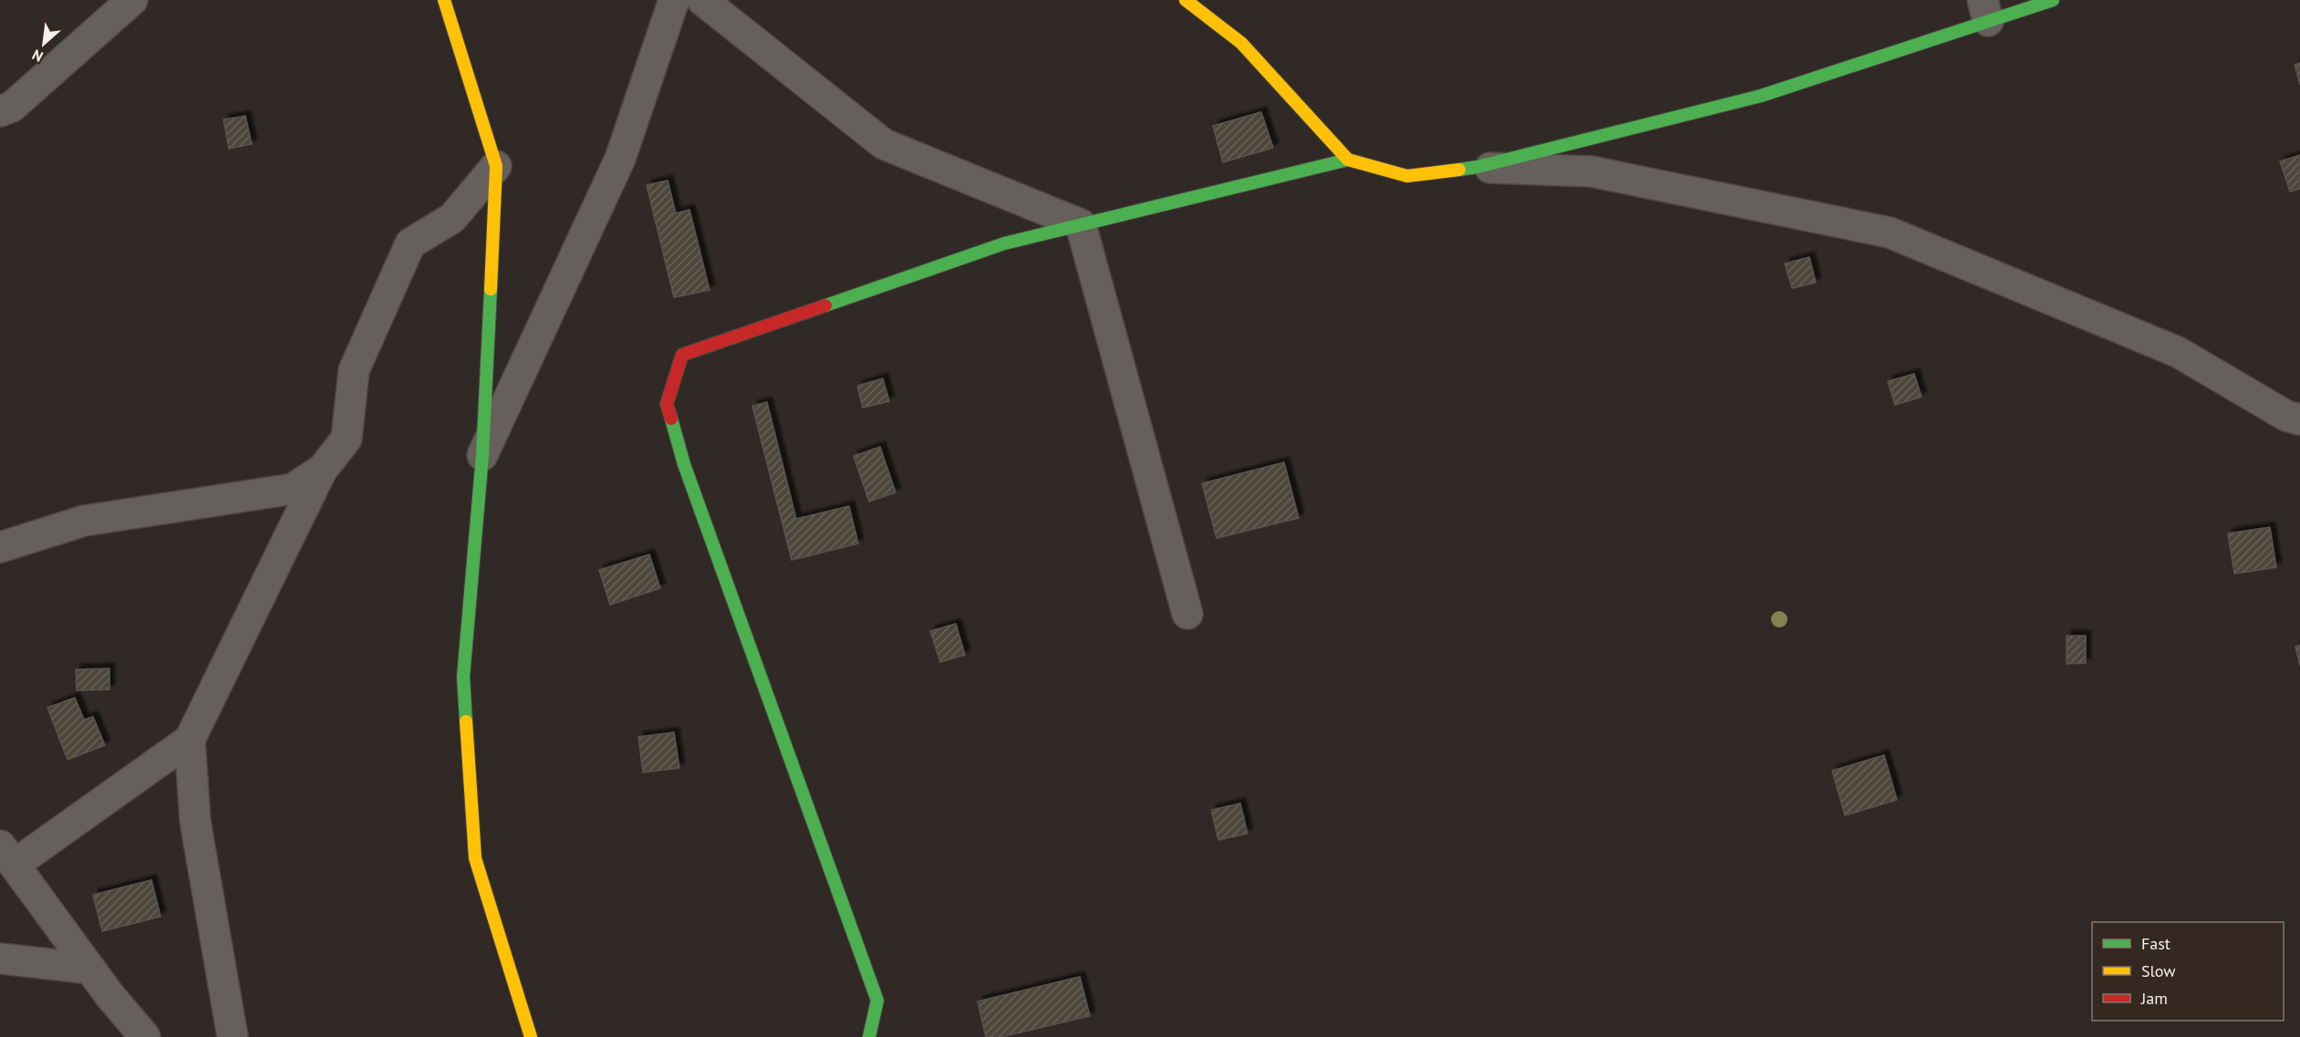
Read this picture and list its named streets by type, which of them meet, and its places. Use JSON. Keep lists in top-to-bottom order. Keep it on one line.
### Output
{"legend":["Fast","Slow","Jam"],"north":"bottom left"}
